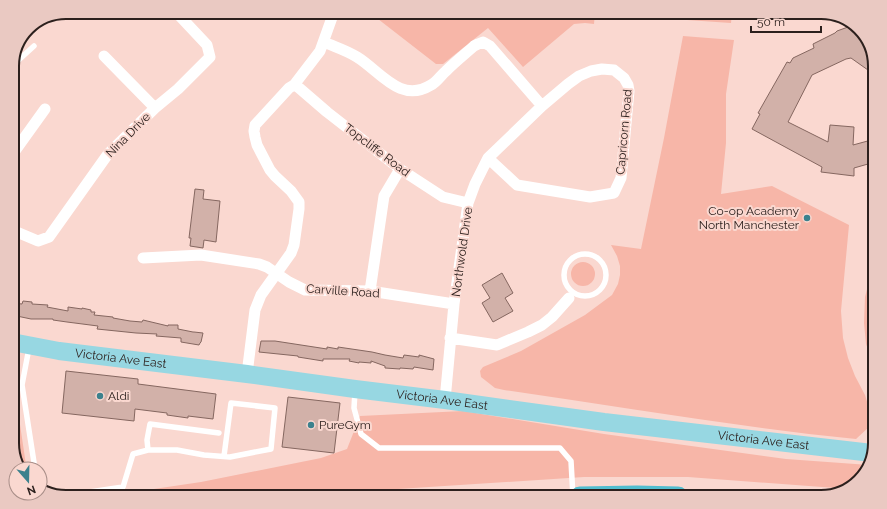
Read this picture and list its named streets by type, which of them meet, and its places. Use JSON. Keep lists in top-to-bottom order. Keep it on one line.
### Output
{"streets":{"main road":["Victoria Ave East"],"street":["Capricorn Road","Nina Drive","Topcliffe Road","Northwold Drive","Carville Road"]},"crossings":[["Capricorn Road","Northwold Drive"],["Topcliffe Road","Northwold Drive"],["Northwold Drive","Carville Road"],["Northwold Drive","Victoria Ave East"]],"places":["Co-op Academy North Manchester","Aldi","PureGym"],"scale_bar":"50 m","north":"bottom"}
